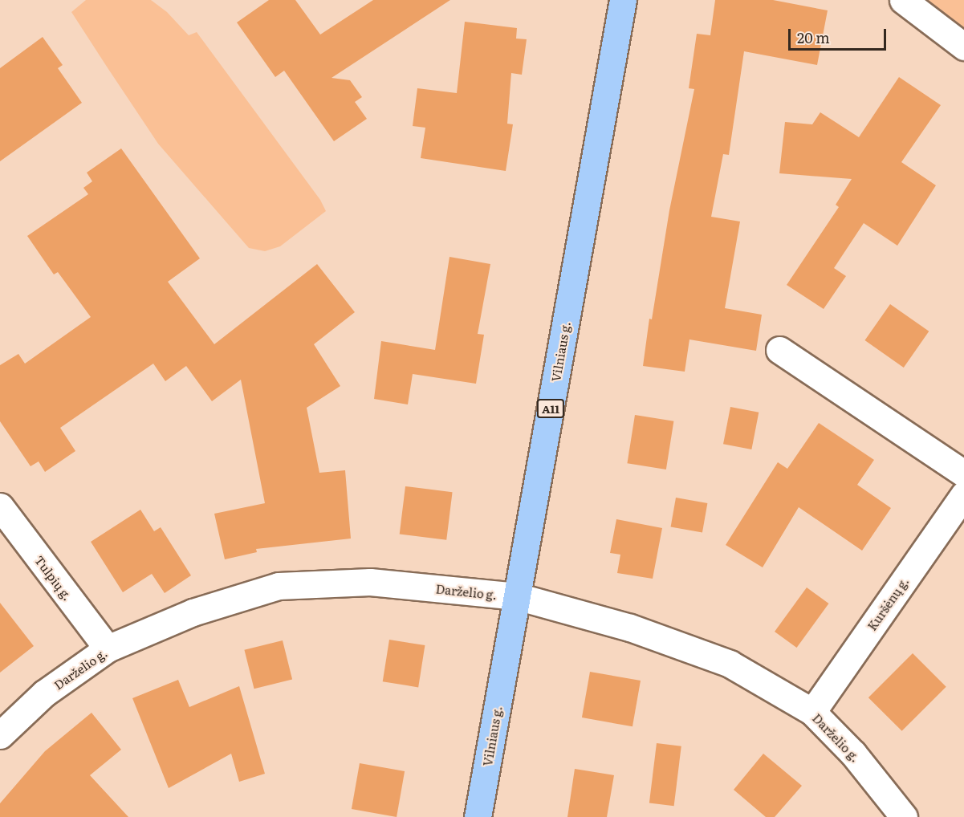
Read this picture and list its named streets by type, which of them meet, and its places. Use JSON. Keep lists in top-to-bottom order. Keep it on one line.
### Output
{"streets":{"highway":["Vilniaus g.","A11"],"street":["Tulpių g.","Darželio g.","Kuršėnų g."]},"crossings":[["Vilniaus g.","Darželio g."],["Tulpių g.","Darželio g."],["Darželio g.","Kuršėnų g."]],"scale_bar":"20 m"}
